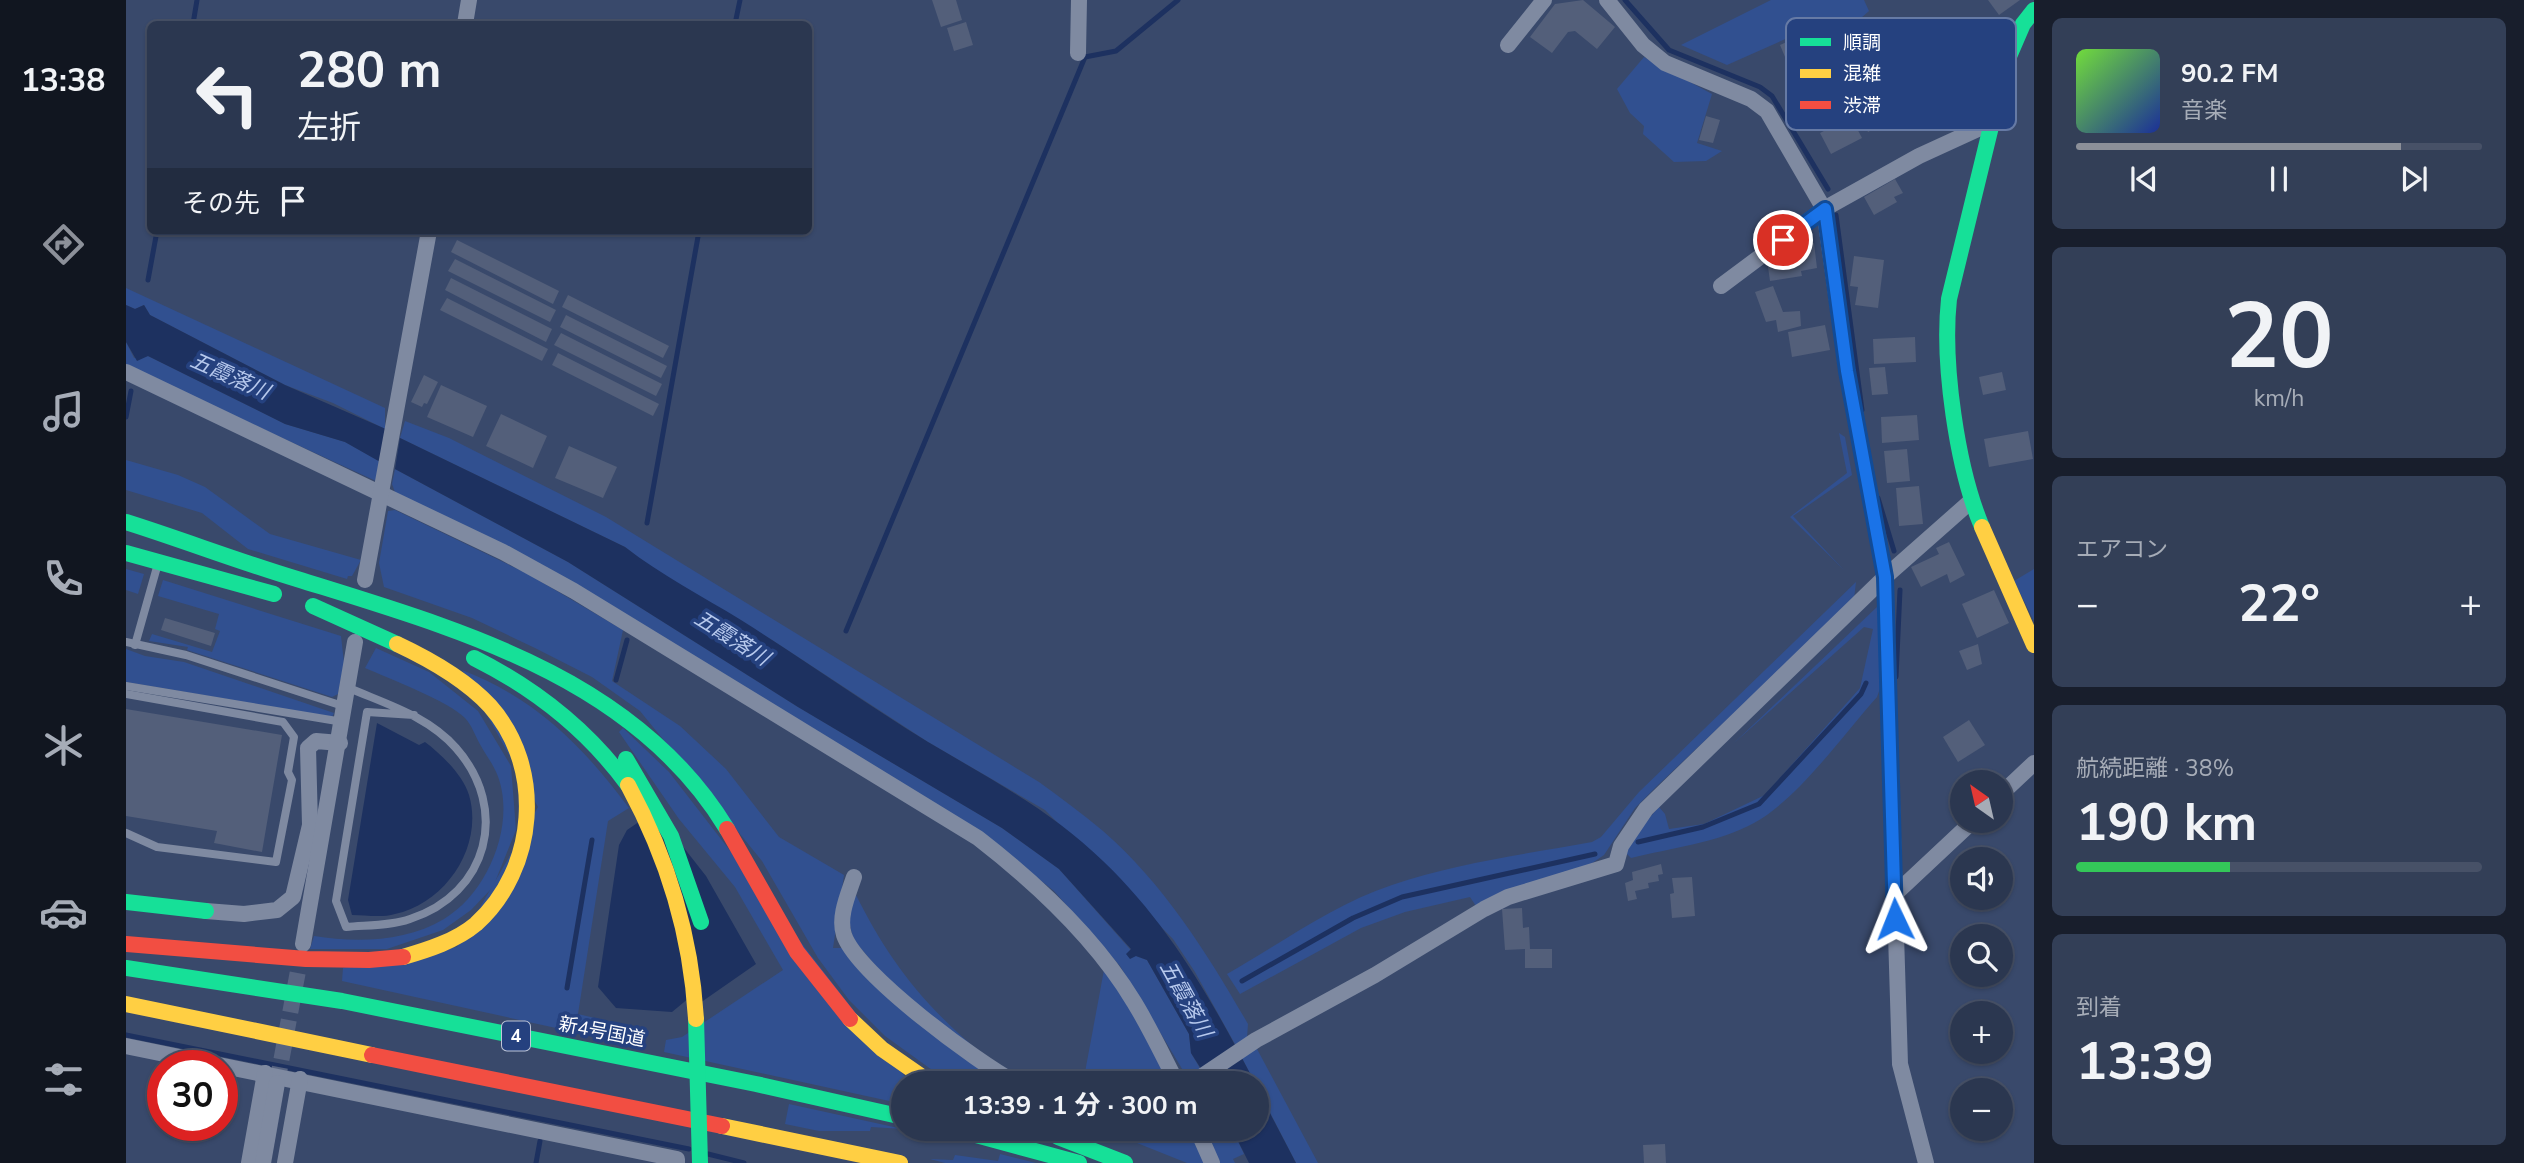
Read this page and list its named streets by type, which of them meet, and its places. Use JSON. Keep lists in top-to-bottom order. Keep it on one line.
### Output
{"streets":{"main road":["新4号国道","4"]},"water":["五霞落川"],"legend":["順調","混雑","渋滞"],"north":"top left","page":{"tabs":"13:38","turn":["280 m","左折"],"song":["90.2 FM","音楽"],"then":"その先","tile":[["20","km/h"],"エアコン",["航続距離 · 38%","190 km"],["到着","13:39"]],"heat":["−","22°","+"],"map_buttons":["+","−"],"limit":"30","trip":"13:39 · 1 分 · 300 m"}}
